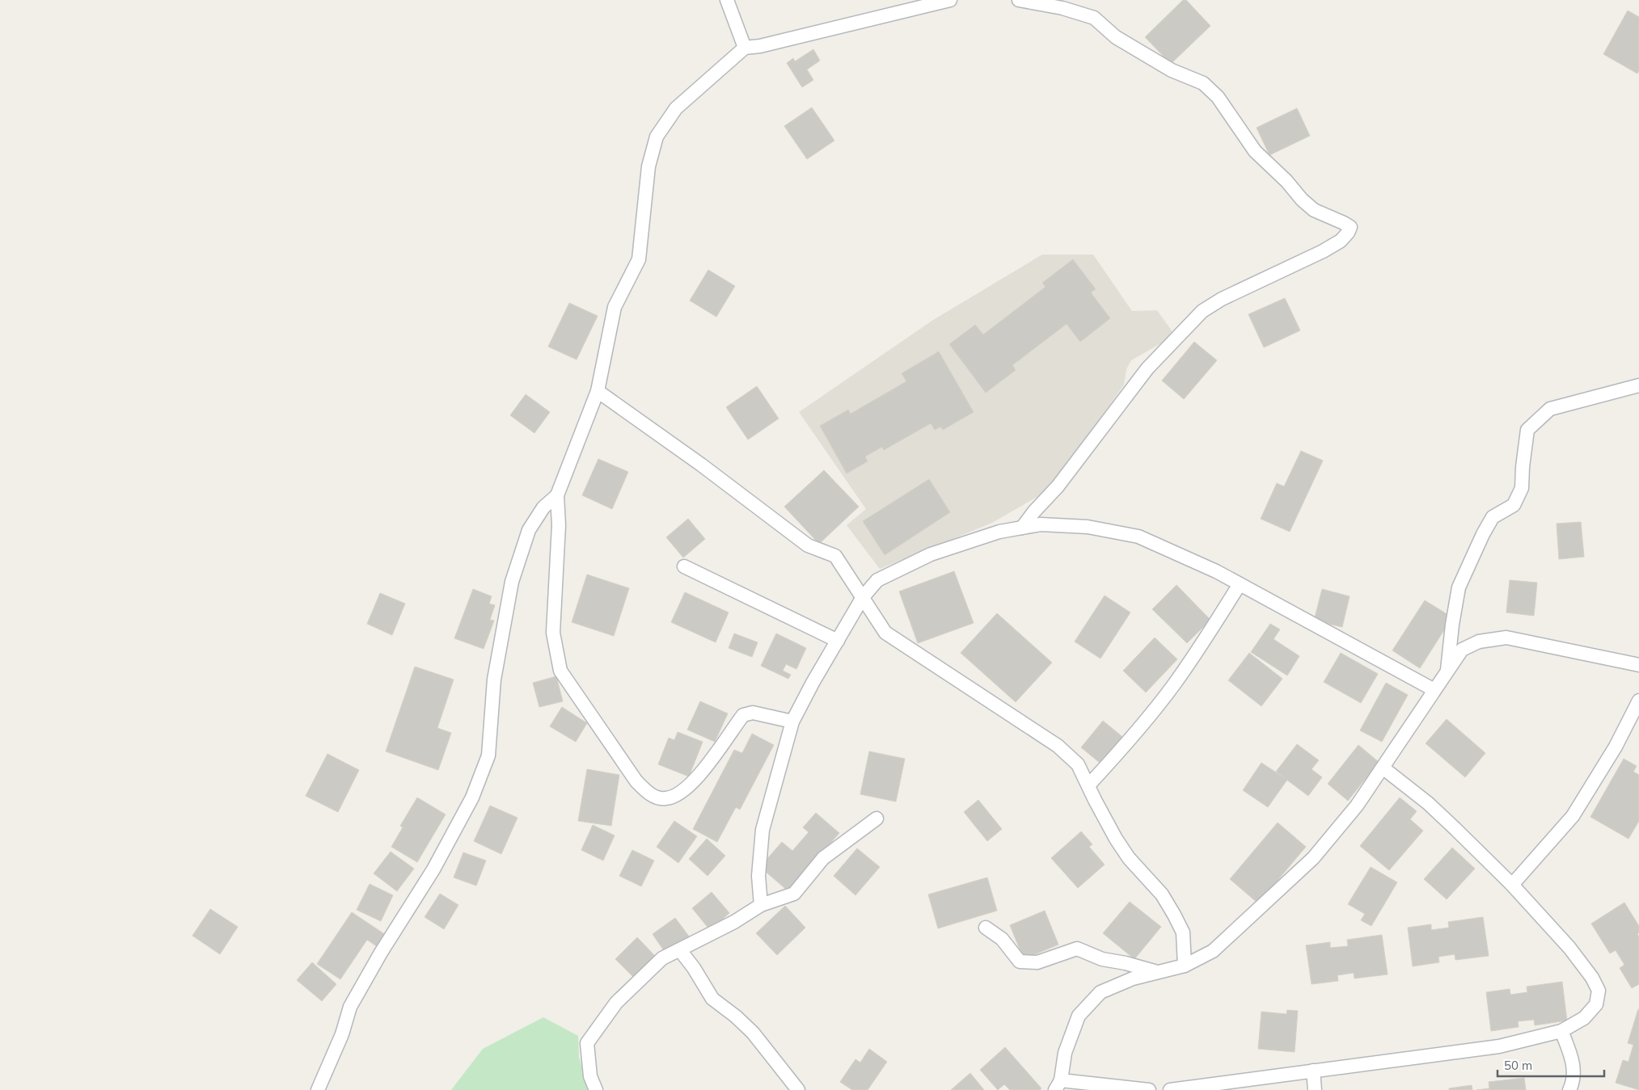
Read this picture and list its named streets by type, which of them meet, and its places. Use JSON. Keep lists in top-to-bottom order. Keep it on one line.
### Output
{"scale_bar":"50 m"}
